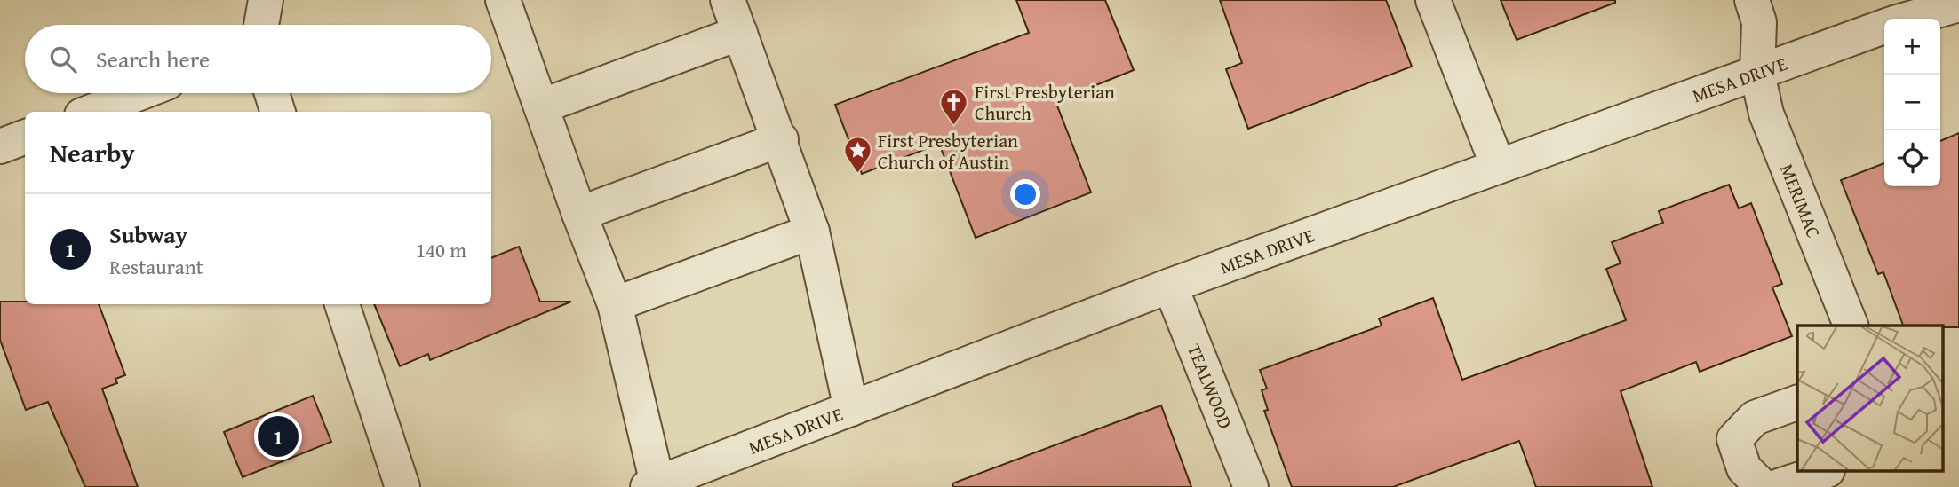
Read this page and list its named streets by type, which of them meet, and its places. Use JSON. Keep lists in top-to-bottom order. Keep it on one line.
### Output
{"streets":{"street":["MESA DRIVE","MERIMAC","TEALWOOD"]},"crossings":[["MESA DRIVE","MERIMAC"],["MESA DRIVE","TEALWOOD"]],"places":{"church":["First Presbyterian Church"],"place":["First Presbyterian Church of Austin"]},"page":{"map_buttons":["+","−"],"search":"Search here","heading":"Nearby","list":[{"mark":"1","name":"Subway","note":"Restaurant","value":"140 m"}],"pins":"1"}}
